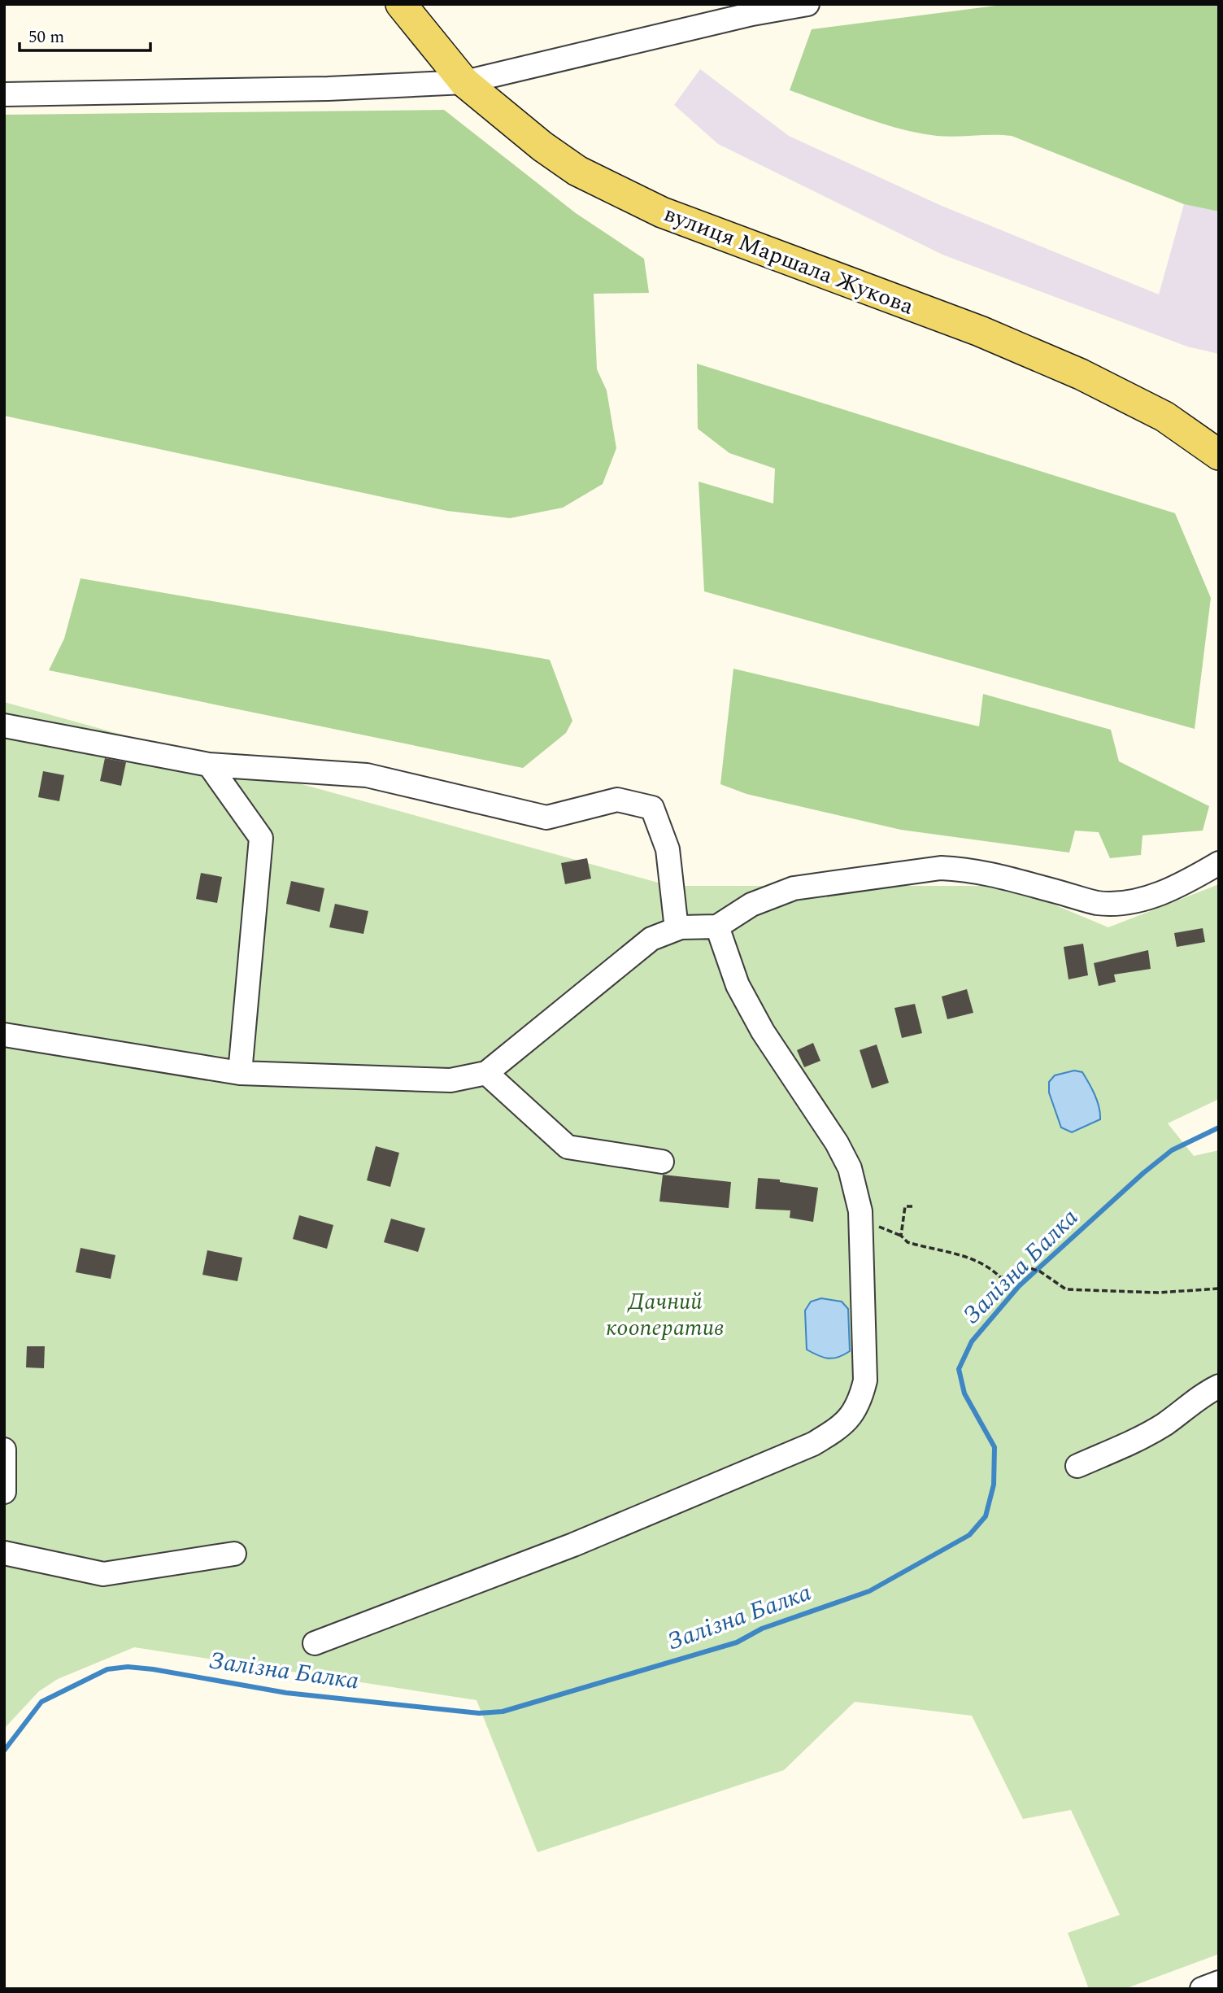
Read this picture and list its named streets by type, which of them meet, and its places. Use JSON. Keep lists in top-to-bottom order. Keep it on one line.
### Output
{"streets":{"main road":["вулиця Маршала Жукова"]},"water":["Залізна Балка"],"parks":["Дачний кооператив"],"scale_bar":"50 m"}
